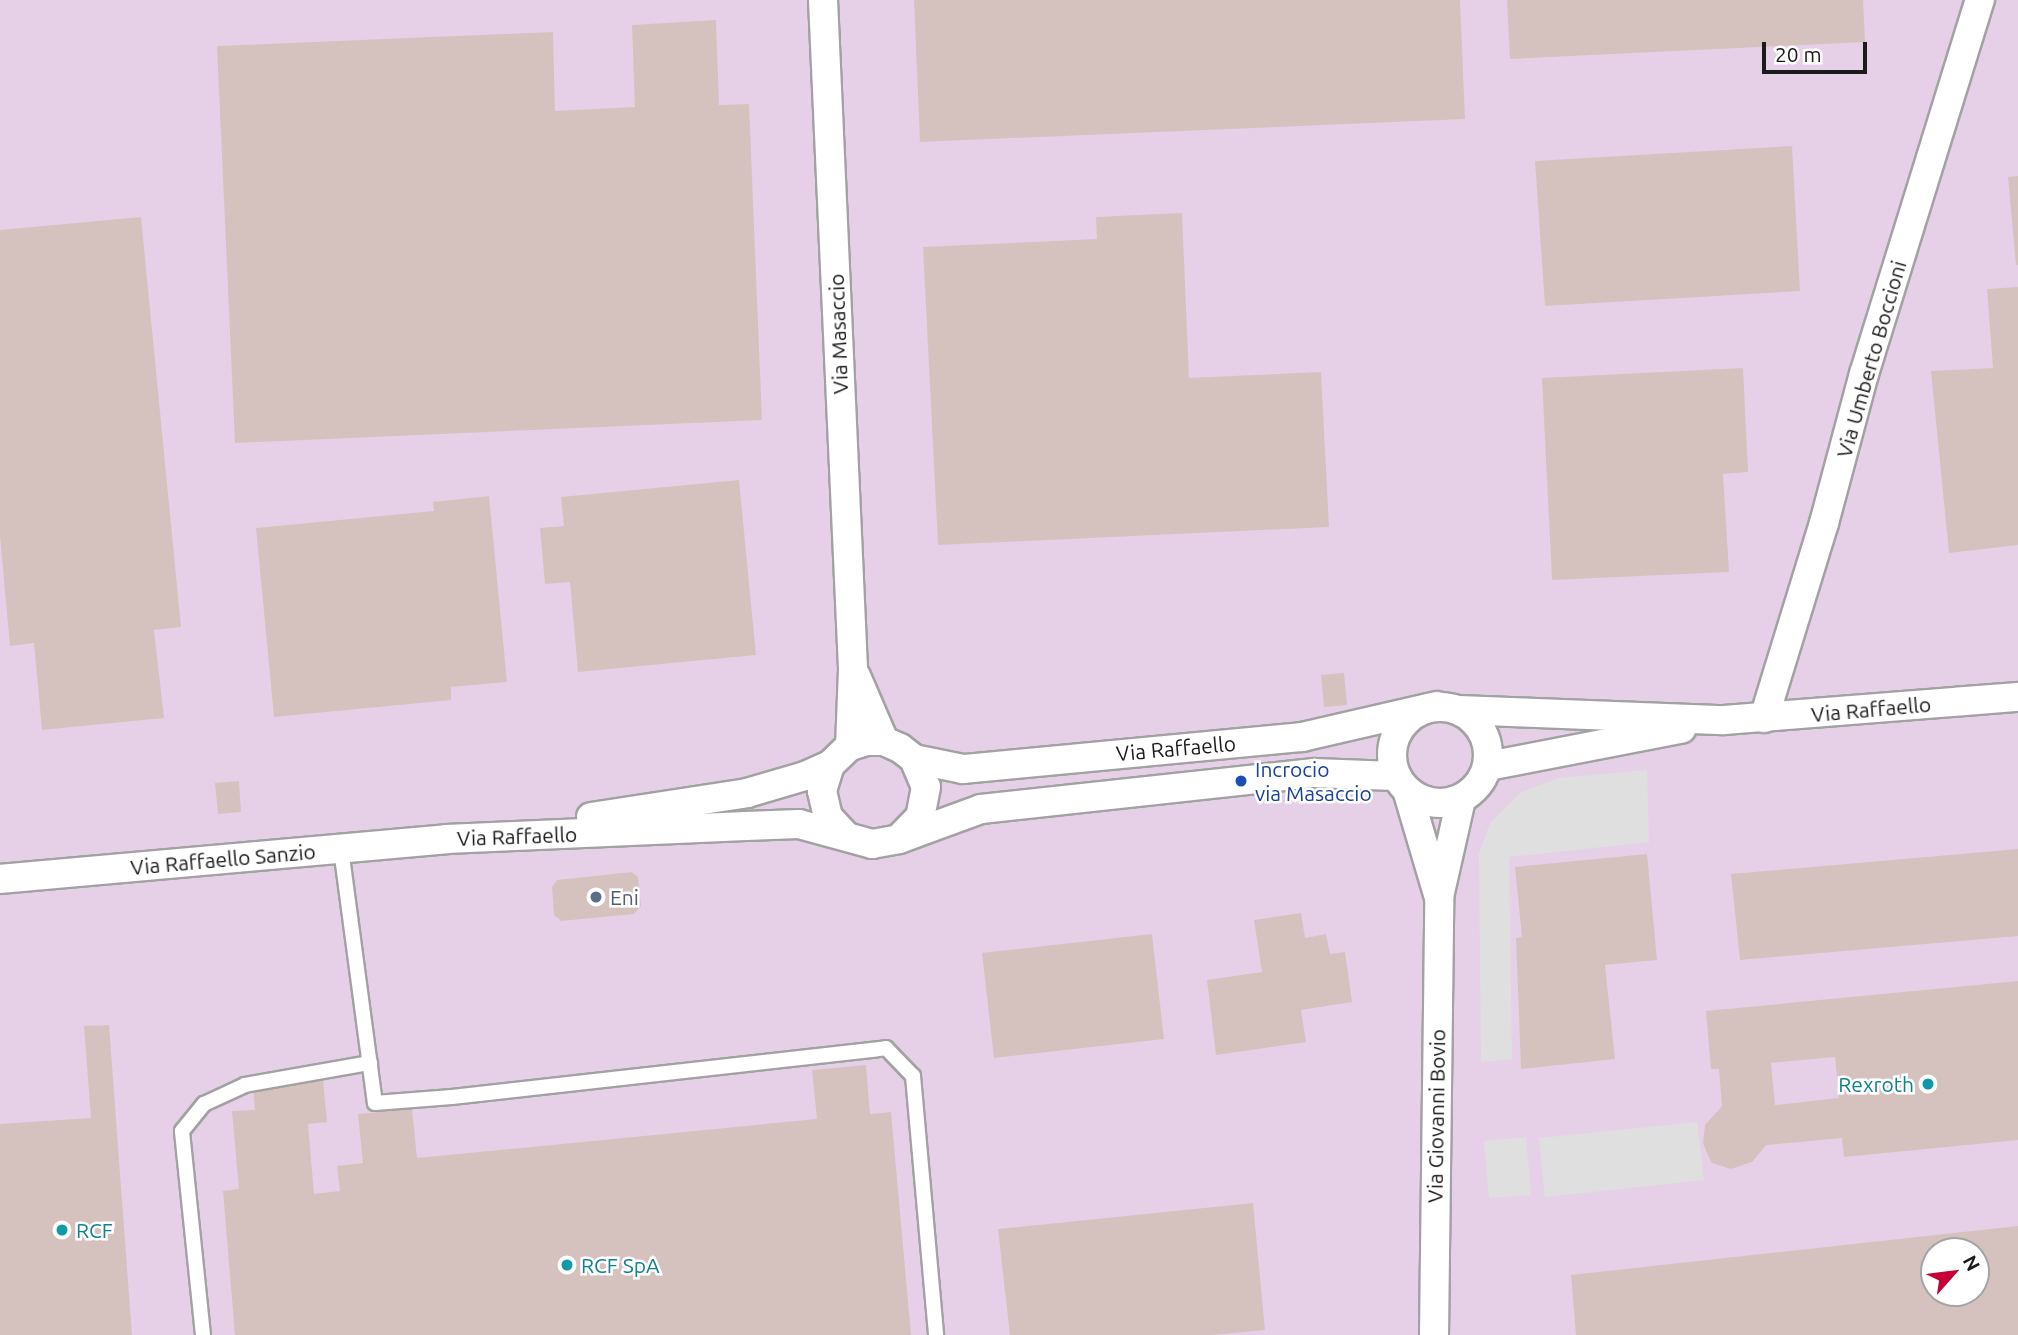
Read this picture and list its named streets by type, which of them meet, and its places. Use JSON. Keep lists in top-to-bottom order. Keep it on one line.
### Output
{"streets":{"street":["Via Masaccio","Via Umberto Boccioni","Via Raffaello","Via Raffaello Sanzio","Via Giovanni Bovio"]},"crossings":[["Via Masaccio","Via Raffaello"],["Via Umberto Boccioni","Via Raffaello"],["Via Raffaello","Via Raffaello Sanzio"],["Via Raffaello","Via Giovanni Bovio"]],"places":["Incrocio via Masaccio","Eni","Rexroth","RCF","RCF SpA"],"scale_bar":"20 m","north":"top right"}
